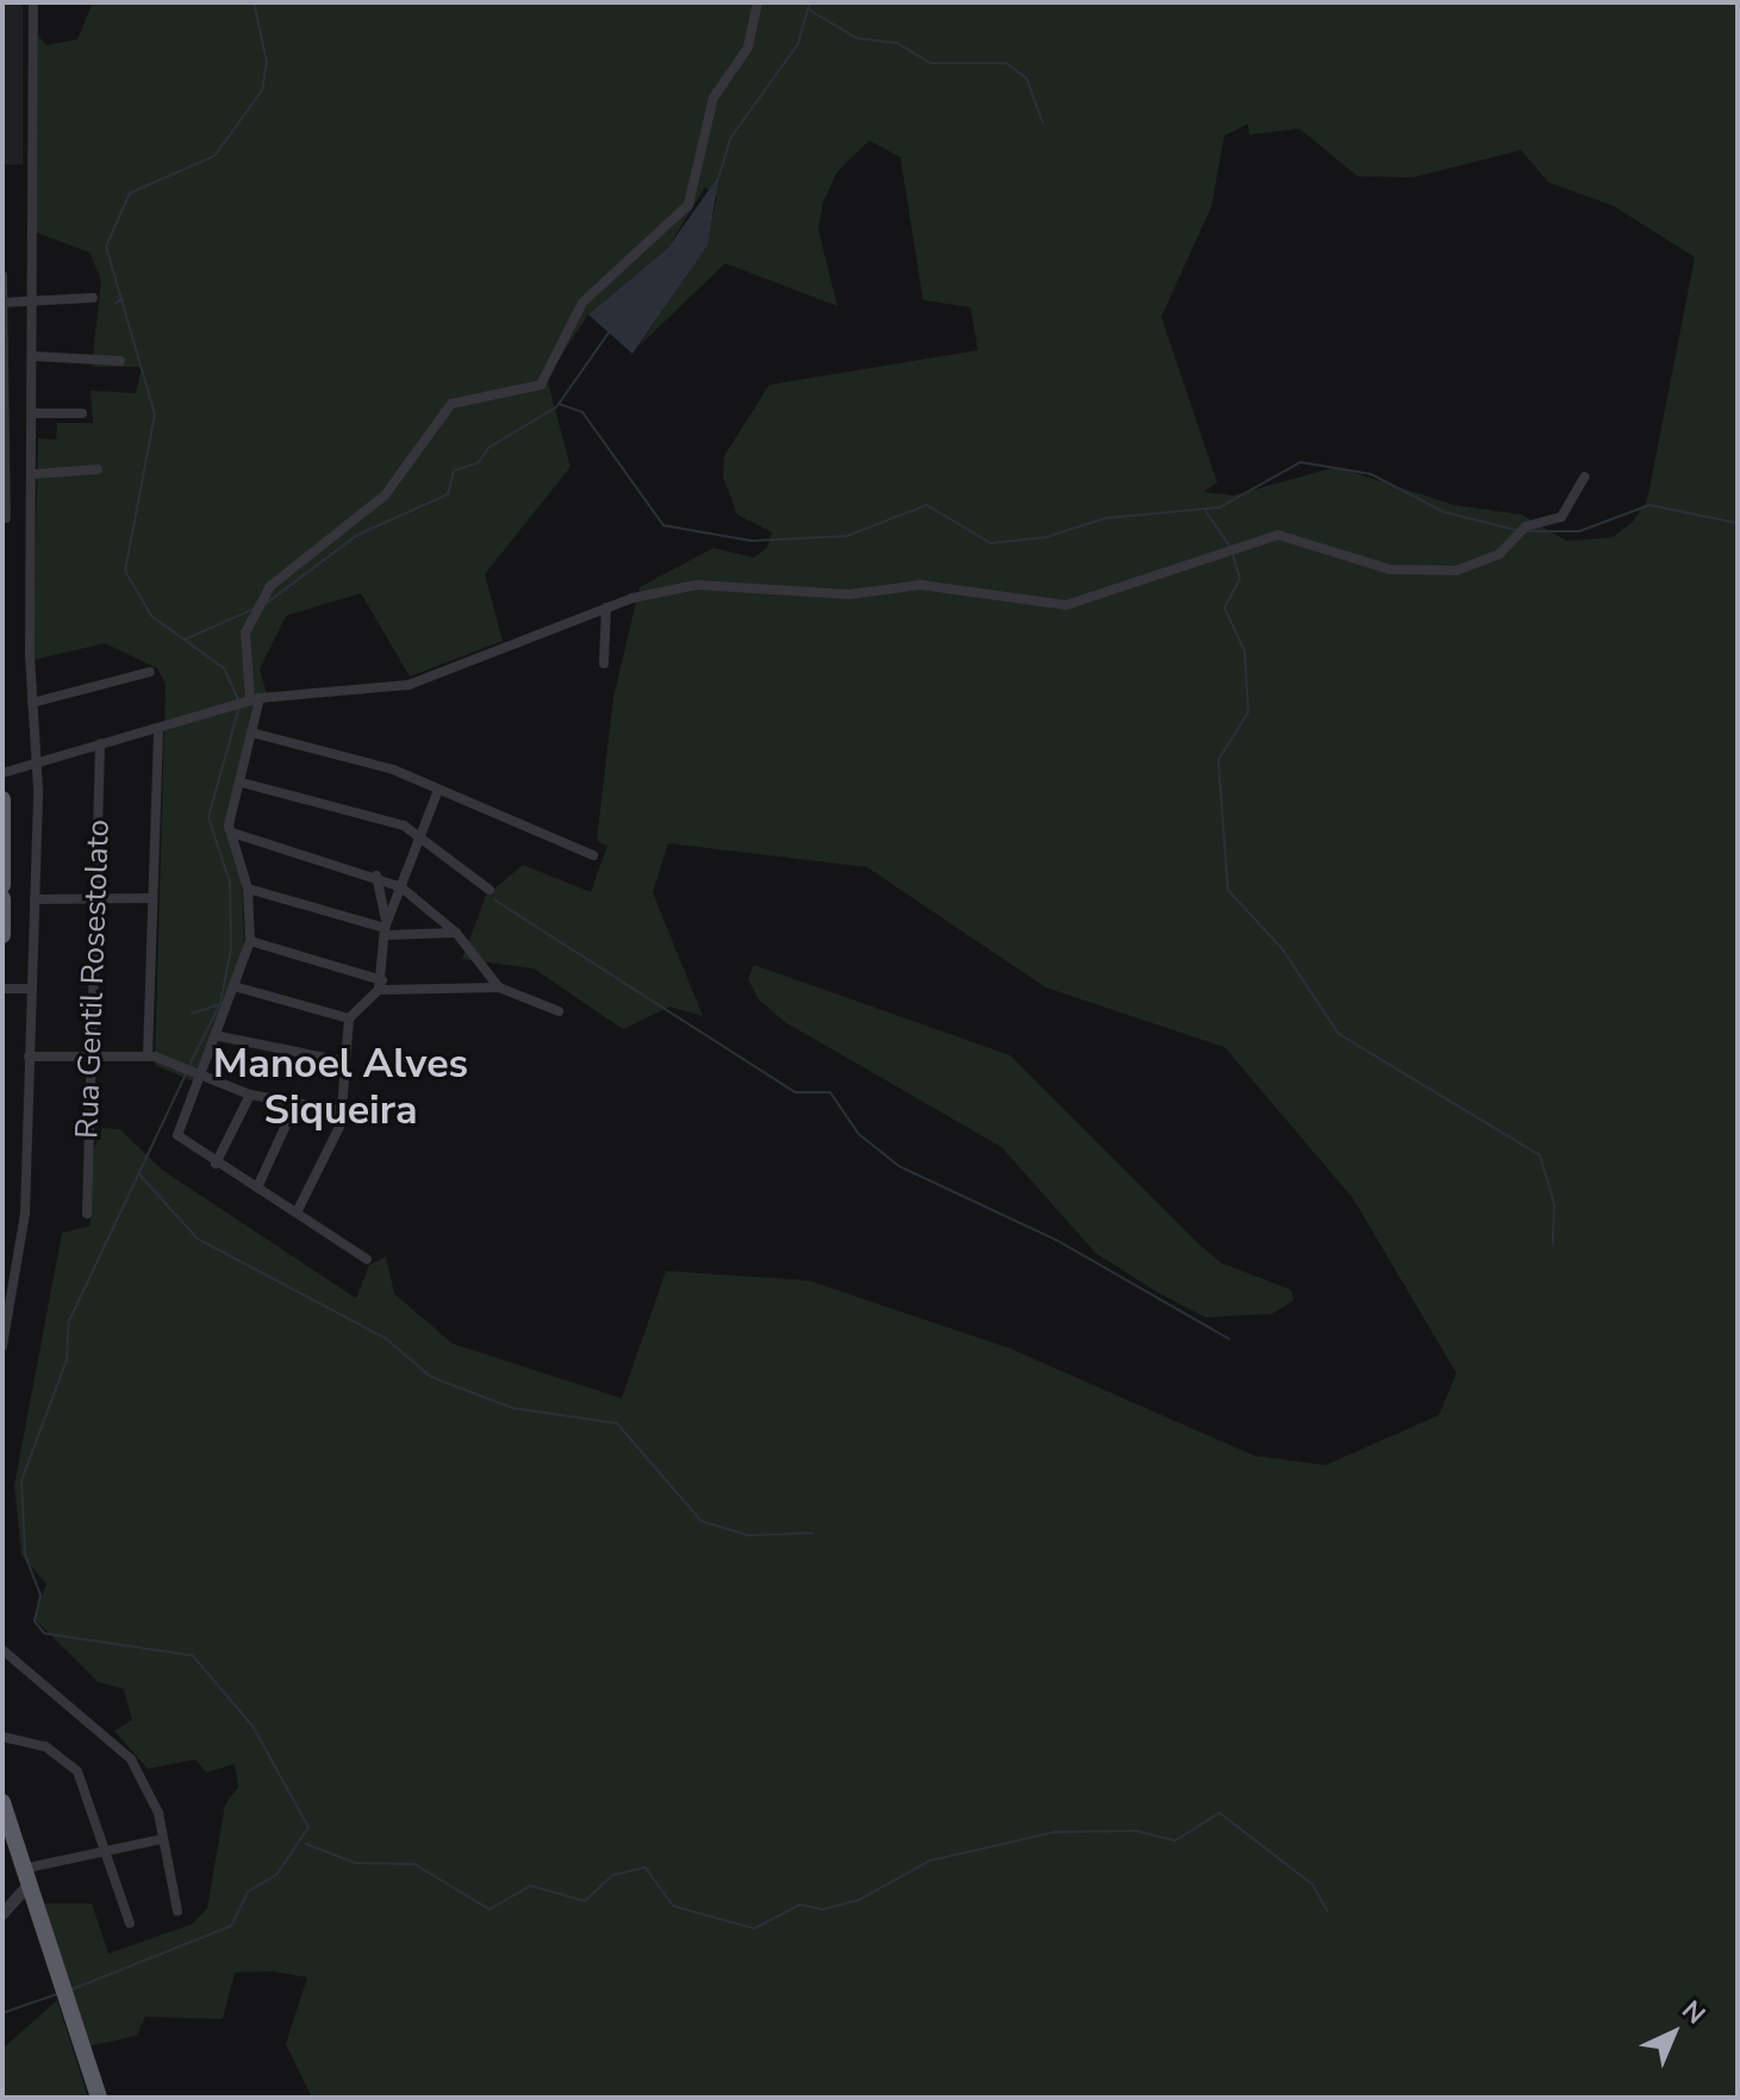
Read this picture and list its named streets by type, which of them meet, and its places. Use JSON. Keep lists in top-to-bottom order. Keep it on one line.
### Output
{"streets":{"street":["Rua Gentil Rosestolato"]},"districts":["Manoel Alves Siqueira"],"north":"top right"}
